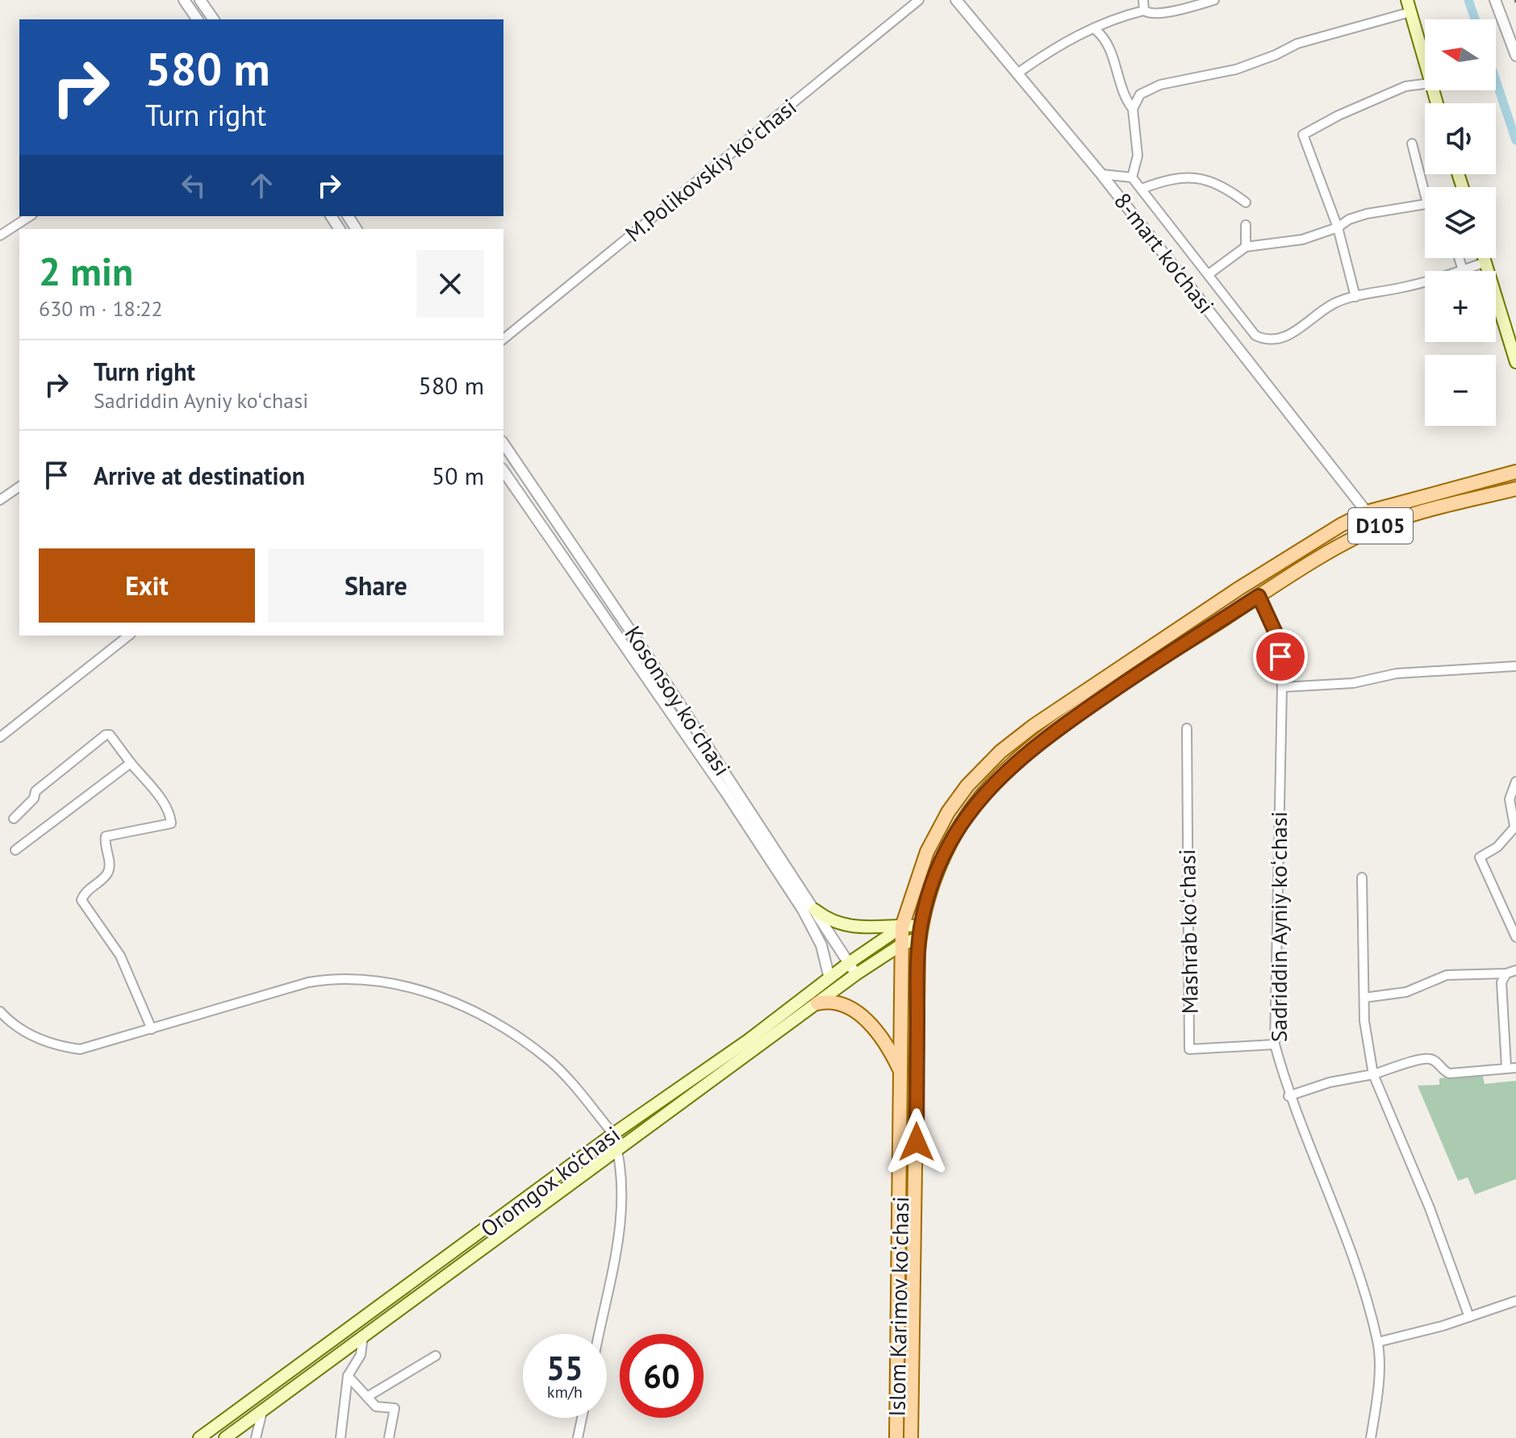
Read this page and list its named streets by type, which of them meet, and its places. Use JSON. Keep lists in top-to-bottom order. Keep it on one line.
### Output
{"streets":{"main road":["D105","Oromgox ko‘chasi","Islom Karimov koʻchasi"],"street":["M.Polikovskiy koʻchasi","8-mart ko'chasi","Kosonsoy koʻchasi","Sadriddin Ayniy koʻchasi","Mashrab koʻchasi"]},"crossings":[["8-mart ko'chasi","Islom Karimov koʻchasi"],["Kosonsoy koʻchasi","Oromgox ko‘chasi"],["Sadriddin Ayniy koʻchasi","Mashrab koʻchasi"],["Sadriddin Ayniy koʻchasi","Islom Karimov koʻchasi"],["Oromgox ko‘chasi","Islom Karimov koʻchasi"]],"north":"left","page":{"map_buttons":["+","−"],"turn":["580 m","Turn right"],"heading":["2 min","630 m · 18:22"],"list":[{"name":"Turn right","note":"Sadriddin Ayniy koʻchasi","value":"580 m"},{"name":"Arrive at destination","value":"50 m"}],"buttons":["Exit","Share"],"speed":"55 km/h","limit":"60"}}
